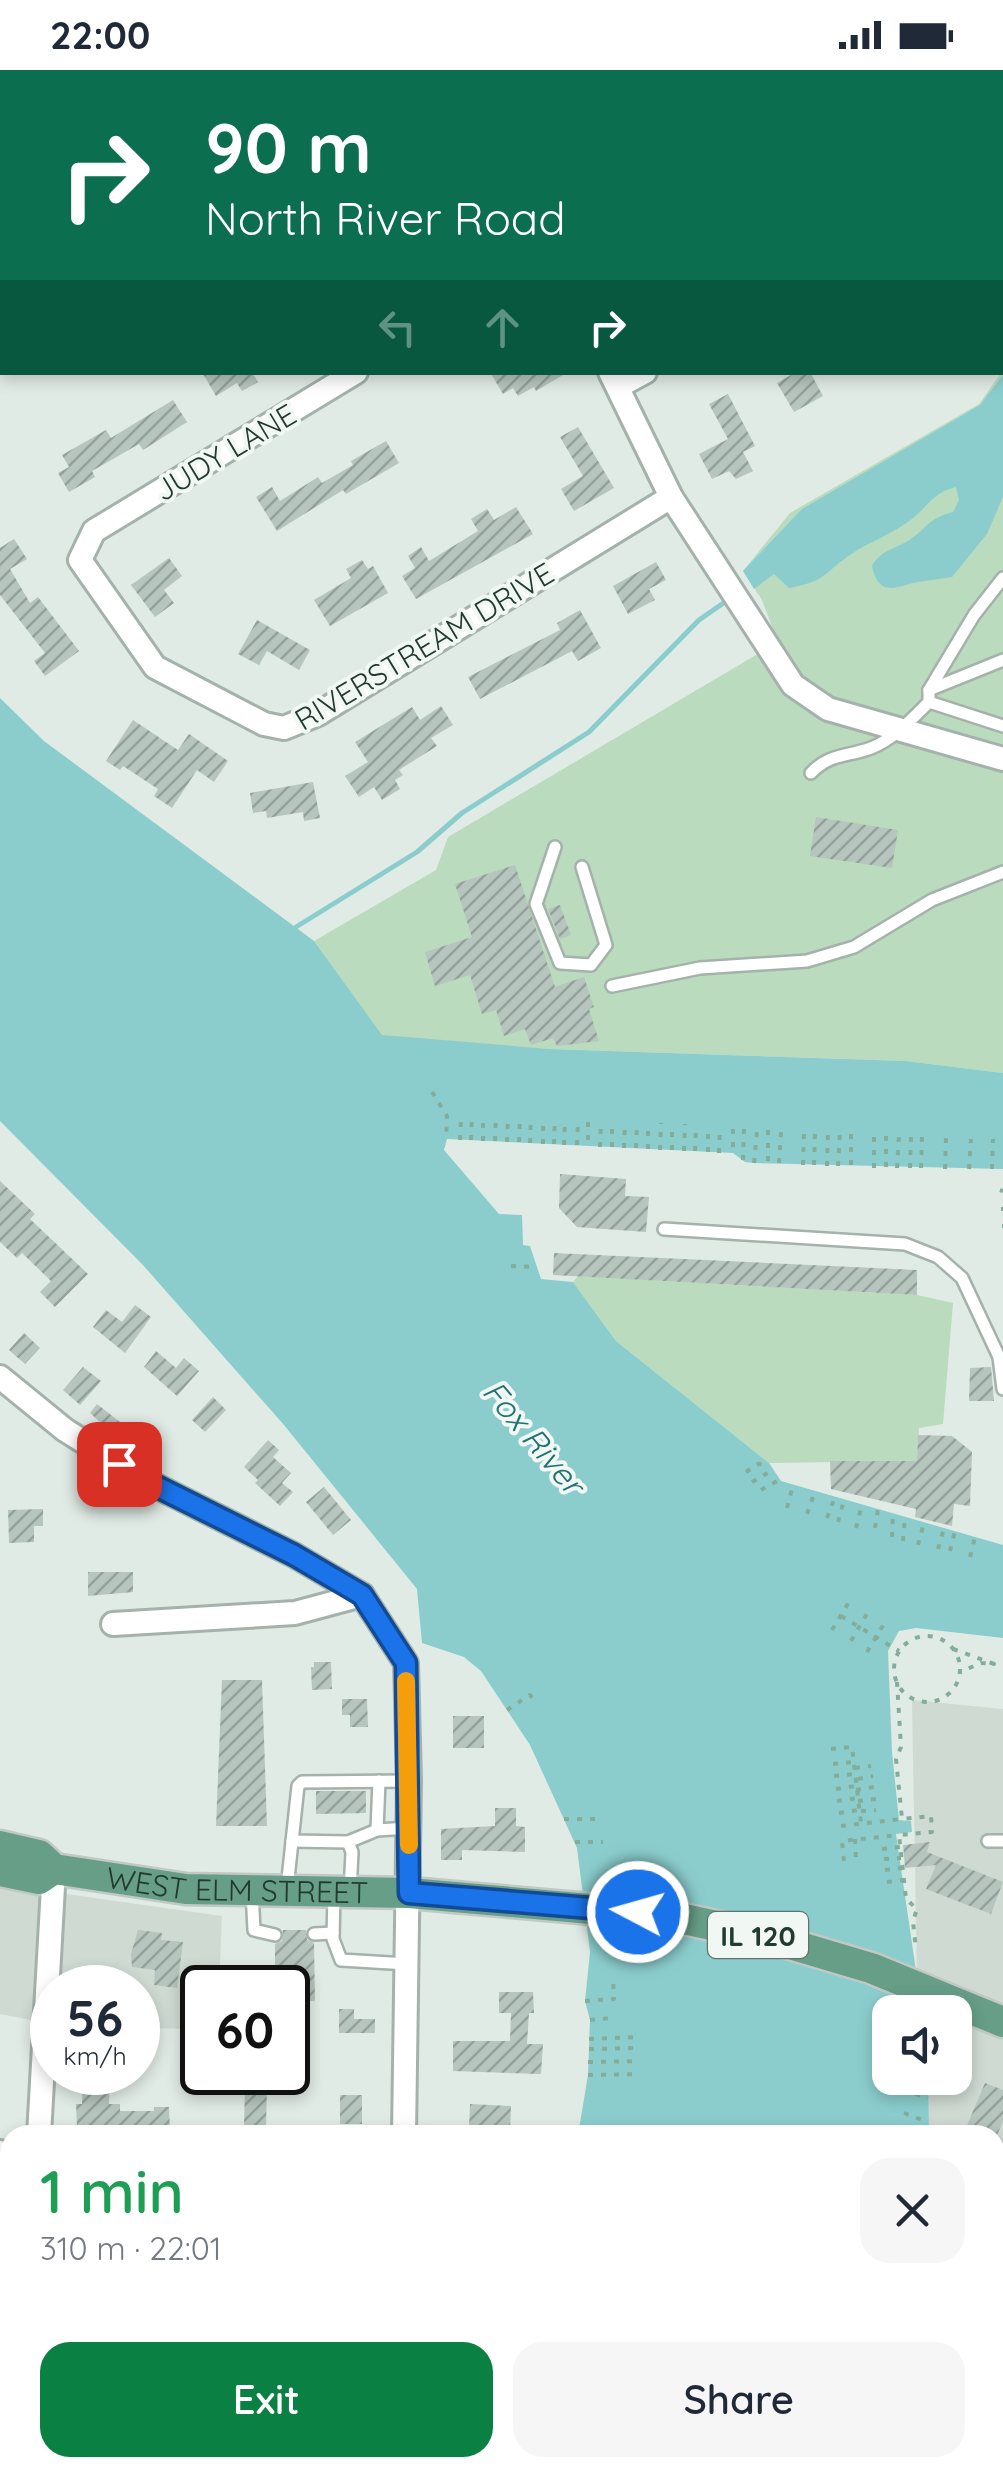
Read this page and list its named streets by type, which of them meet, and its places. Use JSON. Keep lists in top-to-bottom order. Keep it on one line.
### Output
{"streets":{"main road":["WEST ELM STREET","IL 120"],"street":["JUDY LANE","RIVERSTREAM DRIVE"]},"crossings":[["JUDY LANE","RIVERSTREAM DRIVE"]],"water":["Fox River"],"page":{"status":"22:00","turn":["90 m","North River Road"],"speed":"56 km/h","limit":"60","heading":["1 min","310 m · 22:01"],"buttons":["Exit","Share"]}}
